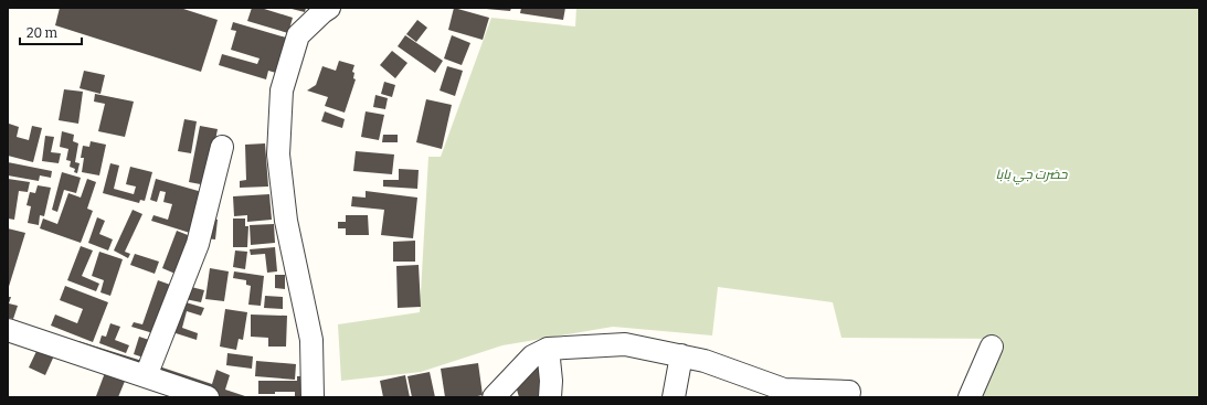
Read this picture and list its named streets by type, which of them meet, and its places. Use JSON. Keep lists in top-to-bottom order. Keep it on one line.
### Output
{"parks":["حضرت جي بابا"],"scale_bar":"20 m"}
